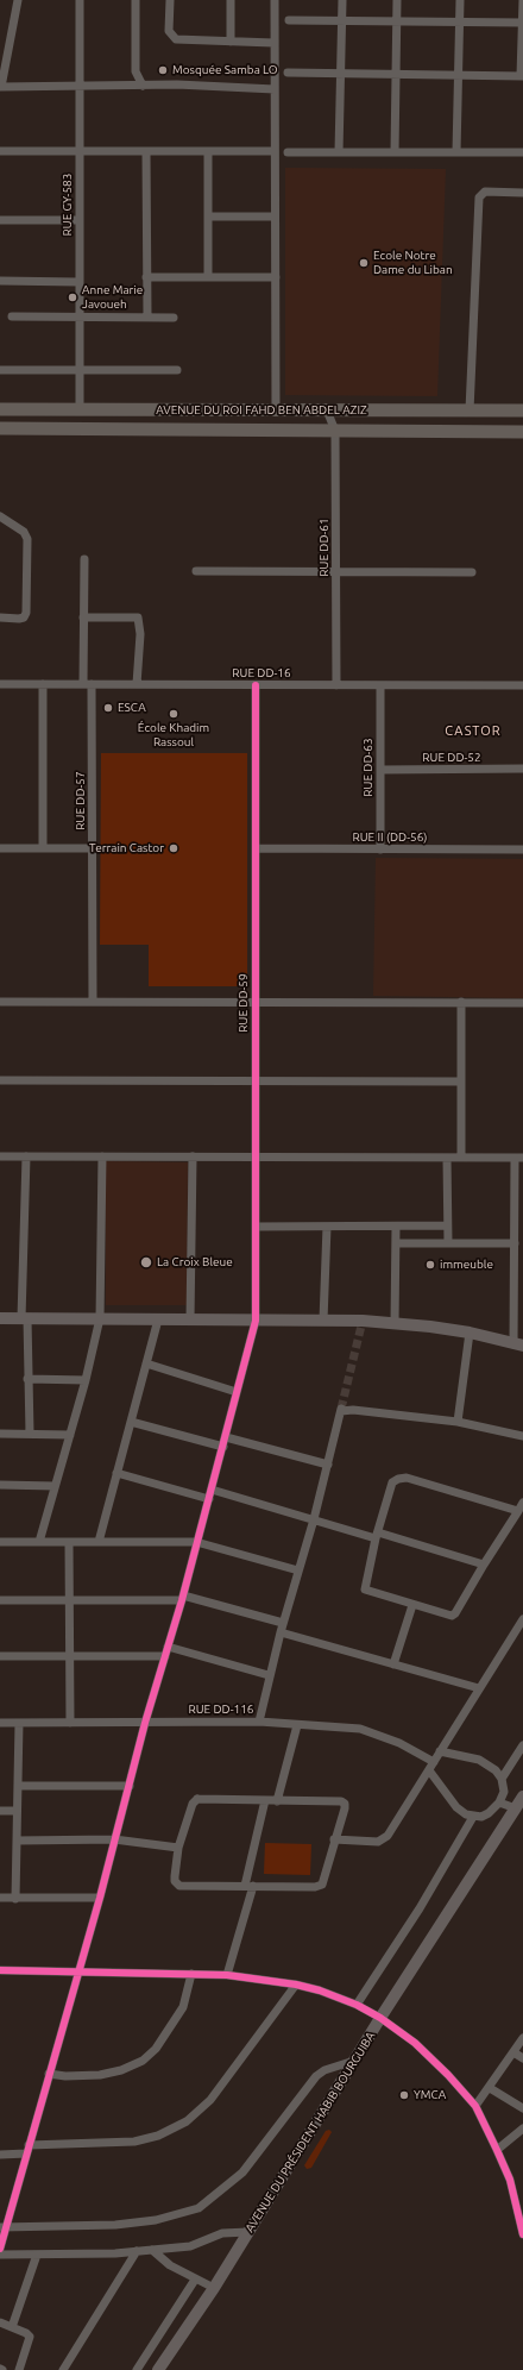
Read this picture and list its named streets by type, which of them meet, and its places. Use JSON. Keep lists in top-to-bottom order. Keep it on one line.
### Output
{"streets":{"main road":["AVENUE DU ROI FAHD BEN ABDEL AZIZ","AVENUE DU PRÉSIDENT HABIB BOURGUIBA"],"street":["RUE GY-583","RUE DD-61","RUE DD-16","RUE DD-52","RUE DD-63","RUE DD-57","RUE II (DD-56)","RUE DD-59","RUE DD-116"]},"crossings":[["RUE GY-583","AVENUE DU ROI FAHD BEN ABDEL AZIZ"],["AVENUE DU ROI FAHD BEN ABDEL AZIZ","RUE DD-61"],["RUE DD-61","RUE DD-16"],["RUE DD-16","RUE DD-63"],["RUE DD-16","RUE DD-57"],["RUE DD-16","RUE DD-59"],["RUE DD-52","RUE DD-63"],["RUE DD-63","RUE II (DD-56)"],["RUE II (DD-56)","RUE DD-59"],["RUE DD-59","RUE DD-116"]],"districts":["CASTOR"],"places":["Mosquée Samba LO","Ecole Notre Dame du Liban","Anne Marie Javoueh","ESCA","École Khadim Rassoul","Terrain Castor","La Croix Bleue","immeuble","YMCA"]}
